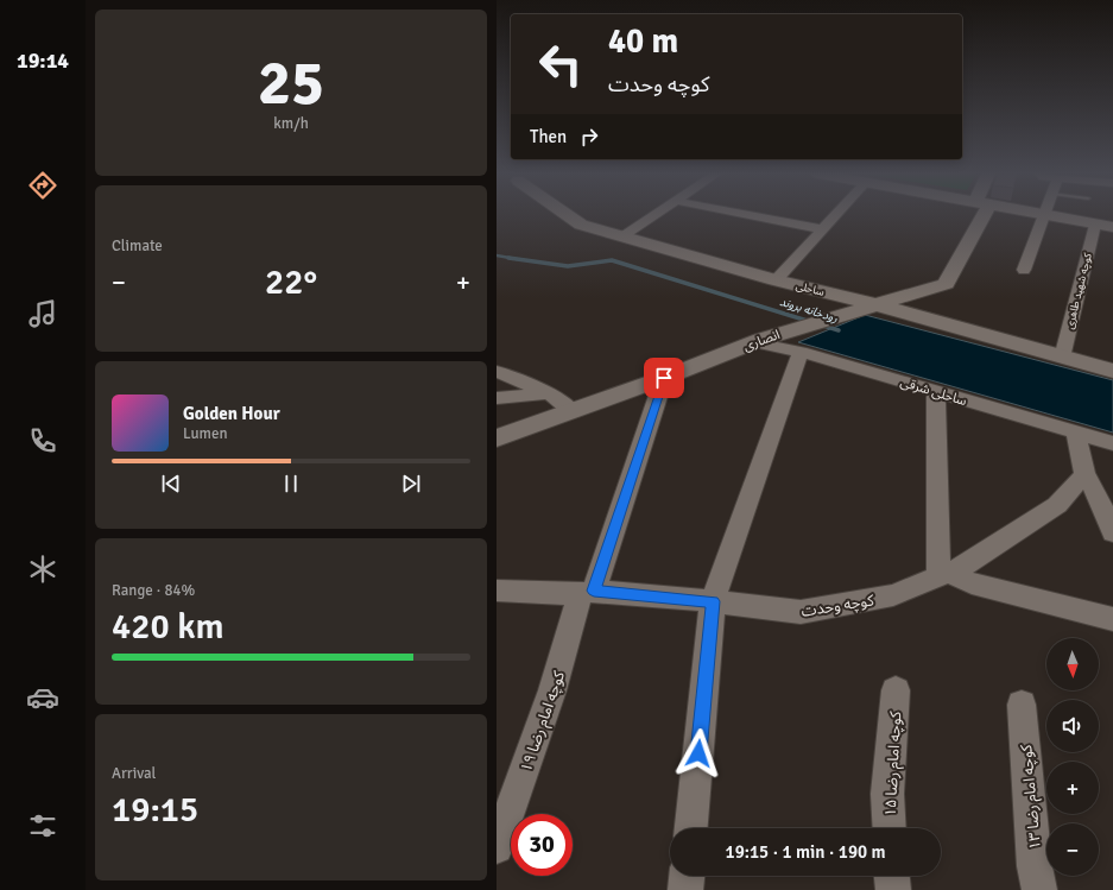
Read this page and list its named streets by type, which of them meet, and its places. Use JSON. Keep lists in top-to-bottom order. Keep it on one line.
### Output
{"streets":{"main road":["ساحلی","انصاری"],"street":["کوچه شهید طاهری","ساحلی شرقی","کوچه وحدت","کوچه امام رضا ۱۹","کوچه امام رضا ۱۵","کوچه امام رضا ۱۳"]},"crossings":[["ساحلی","کوچه شهید طاهری"],["ساحلی","انصاری"],["انصاری","ساحلی شرقی"],["انصاری","کوچه امام رضا ۱۹"],["کوچه وحدت","کوچه امام رضا ۱۹"]],"water":["رودخانه بروند"],"north":"bottom","page":{"tabs":"19:14","tile":[["25","km/h"],"Climate",["Range · 84%","420 km"],["Arrival","19:15"]],"turn":["40 m","کوچه وحدت"],"then":"Then","heat":["−","22°","+"],"song":["Golden Hour","Lumen"],"map_buttons":["+","−"],"limit":"30","trip":"19:15 · 1 min · 190 m"}}
